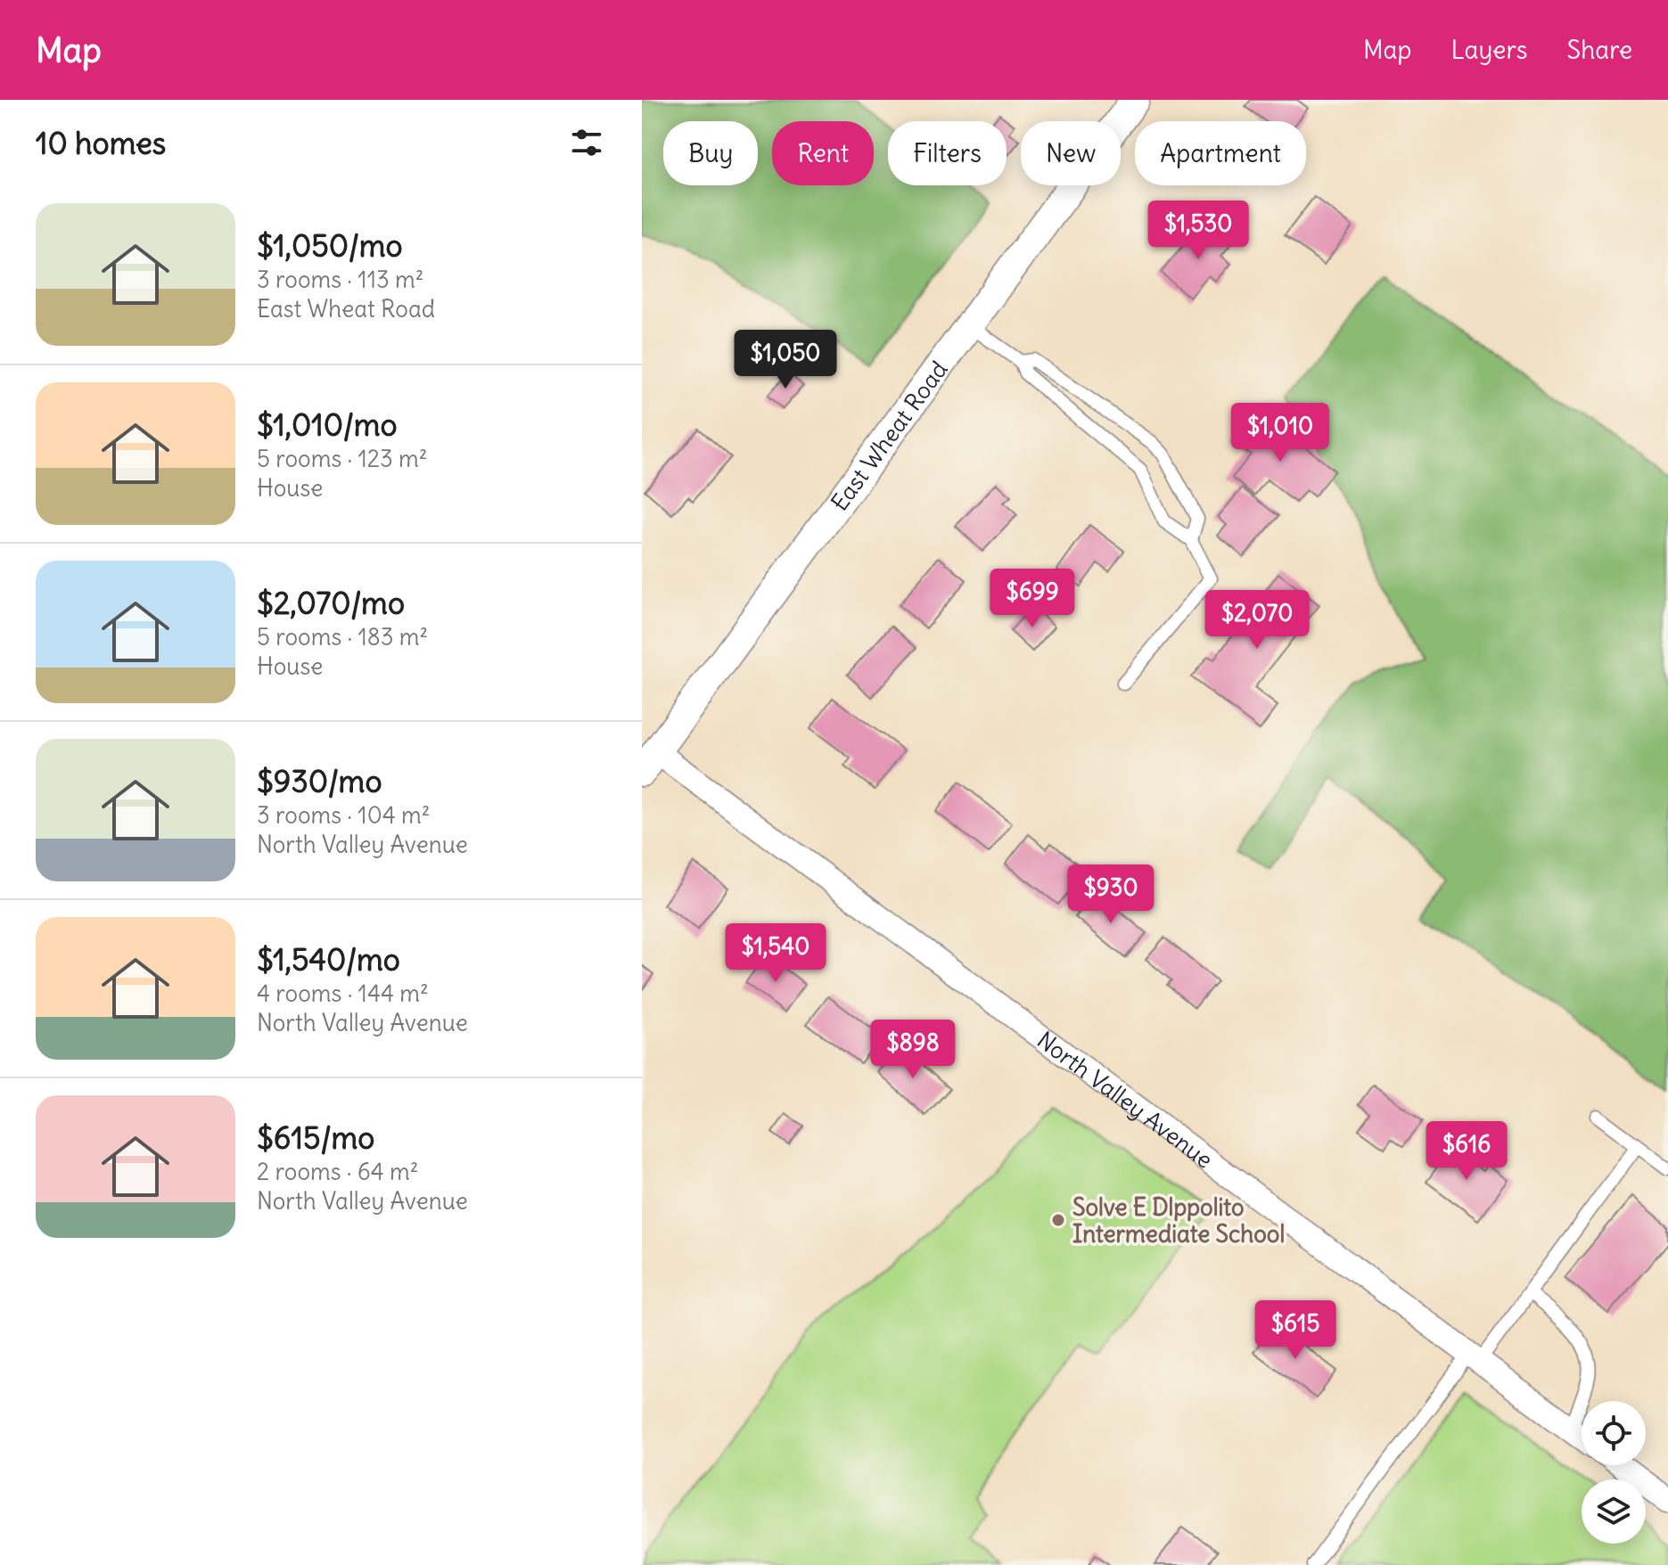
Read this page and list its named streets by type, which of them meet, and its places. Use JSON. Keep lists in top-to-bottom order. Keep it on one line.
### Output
{"streets":{"street":["East Wheat Road","North Valley Avenue"]},"crossings":[["East Wheat Road","North Valley Avenue"]],"places":["Solve E Dlppolito Intermediate School"],"page":{"header":"Map","nav":["Map","Layers","Share"],"heading":"10 homes","chip":["Buy","Rent","Filters","New","Apartment"],"list":[{"name":"$1,050/mo","note":"3 rooms · 113 m² · East Wheat Road"},{"name":"$1,010/mo","note":"5 rooms · 123 m² · House"},{"name":"$2,070/mo","note":"5 rooms · 183 m² · House"},{"name":"$930/mo","note":"3 rooms · 104 m² · North Valley Avenue"},{"name":"$1,540/mo","note":"4 rooms · 144 m² · North Valley Avenue"},{"name":"$615/mo","note":"2 rooms · 64 m² · North Valley Avenue"}],"price":["$1,530","$1,050","$1,010","$699","$2,070","$930","$1,540","$898","$616","$615"]}}
